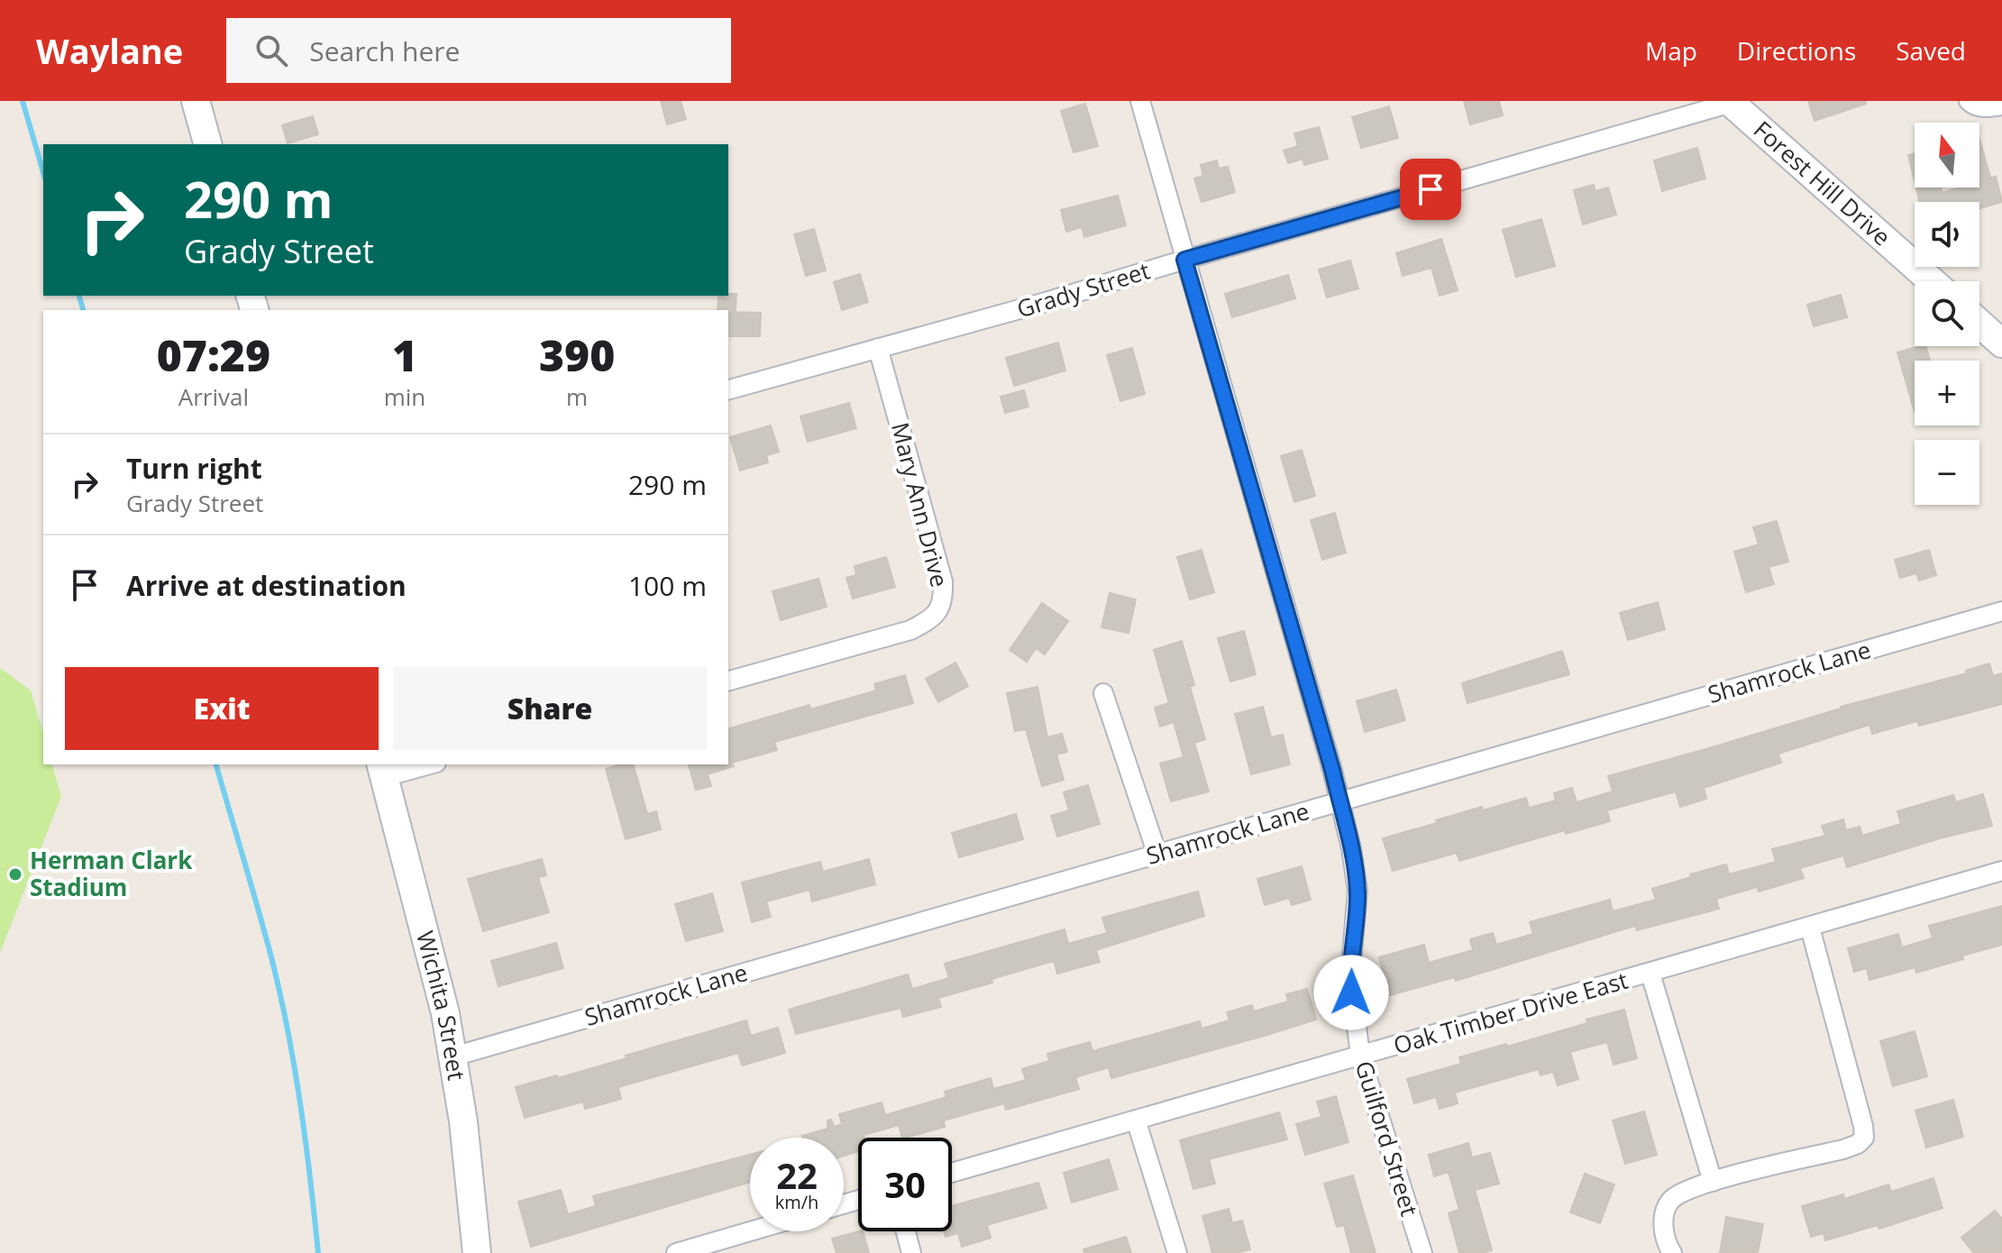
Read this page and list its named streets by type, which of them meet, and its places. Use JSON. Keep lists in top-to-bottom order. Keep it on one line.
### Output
{"streets":{"main road":["Forest Hill Drive","Wichita Street"],"street":["Grady Street","Mary Ann Drive","Shamrock Lane","Oak Timber Drive East","Guilford Street"]},"crossings":[["Forest Hill Drive","Grady Street"],["Grady Street","Mary Ann Drive"],["Grady Street","Guilford Street"],["Shamrock Lane","Wichita Street"],["Shamrock Lane","Guilford Street"],["Oak Timber Drive East","Guilford Street"]],"places":["Herman Clark Stadium"],"north":"top","page":{"header":"Waylane","search":"Search here","nav":["Map","Directions","Saved"],"map_buttons":["+","−"],"turn":["290 m","Grady Street"],"eta":["07:29","Arrival","1","min","390","m"],"list":[{"name":"Turn right","note":"Grady Street","value":"290 m"},{"name":"Arrive at destination","value":"100 m"}],"buttons":["Exit","Share"],"speed":"22 km/h","limit":"30"}}
